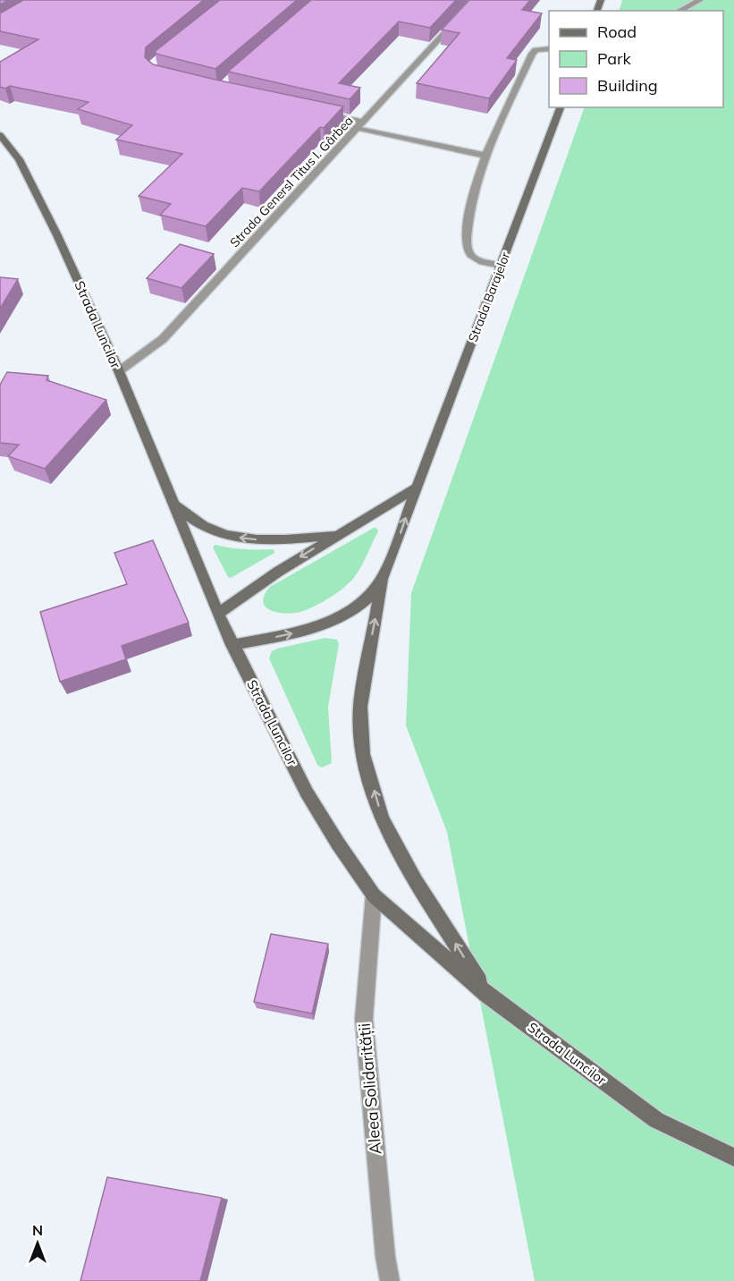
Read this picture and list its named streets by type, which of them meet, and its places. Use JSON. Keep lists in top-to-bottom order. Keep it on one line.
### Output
{"streets":{"main road":["Strada Barajelor","Strada Luncilor"],"street":["Strada Genersl Titus I. Gârbea","Aleea Solidarității"]},"crossings":[["Strada Genersl Titus I. Gârbea","Strada Luncilor"],["Strada Barajelor","Strada Luncilor"],["Strada Luncilor","Aleea Solidarității"]],"legend":["Road","Park","Building"],"north":"top"}
